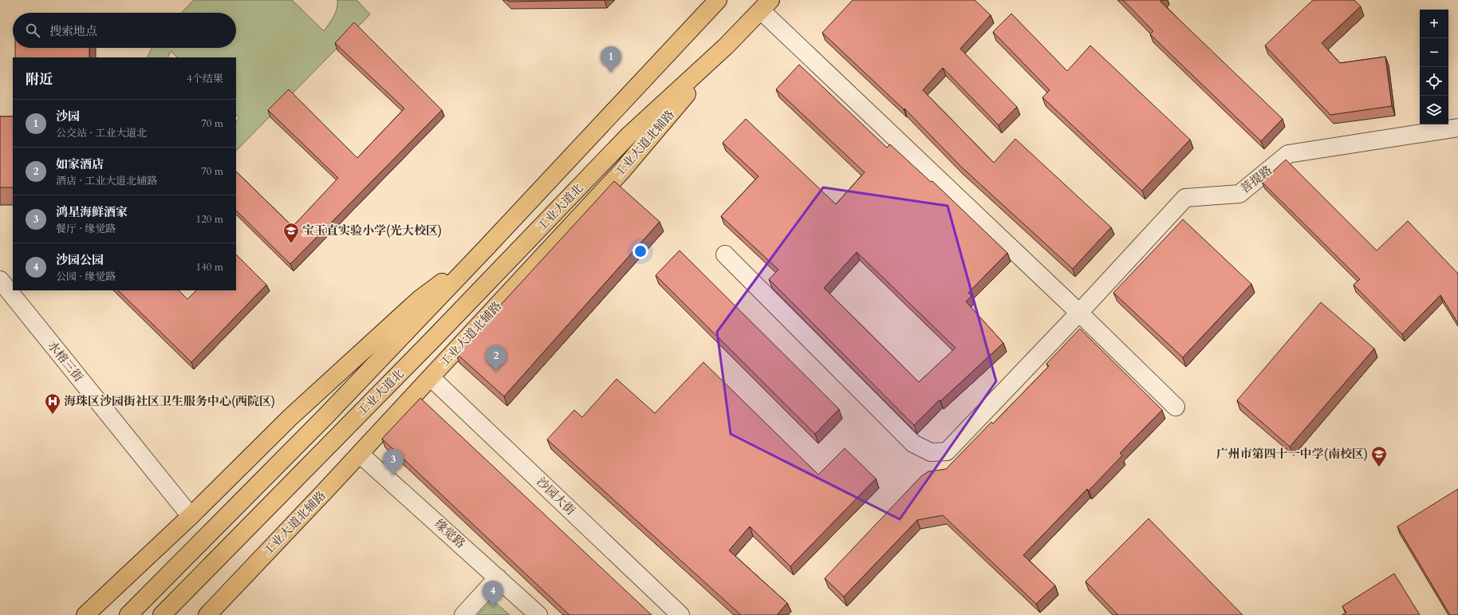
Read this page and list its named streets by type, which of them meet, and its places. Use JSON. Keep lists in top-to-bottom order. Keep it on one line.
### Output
{"streets":{"main road":["工业大道北辅路","工业大道北"],"street":["菩提路","水榕三街","沙园大街","缘觉路"]},"crossings":[["工业大道北辅路","工业大道北"],["工业大道北辅路","沙园大街"],["工业大道北辅路","缘觉路"]],"places":{"school or university":["宝玉直实验小学(光大校区)","广州市第四十一中学(南校区)"],"hospital":["海珠区沙园街社区卫生服务中心(西院区)"]},"page":{"map_buttons":["+","−"],"search":"搜索地点","pins":["1","2","3","4"],"heading":["附近","4个结果"],"list":[{"mark":"1","name":"沙园","note":"公交站 · 工业大道北","value":"70 m"},{"mark":"2","name":"如家酒店","note":"酒店 · 工业大道北辅路","value":"70 m"},{"mark":"3","name":"鸿星海鲜酒家","note":"餐厅 · 缘觉路","value":"120 m"},{"mark":"4","name":"沙园公园","note":"公园 · 缘觉路","value":"140 m"}]}}
